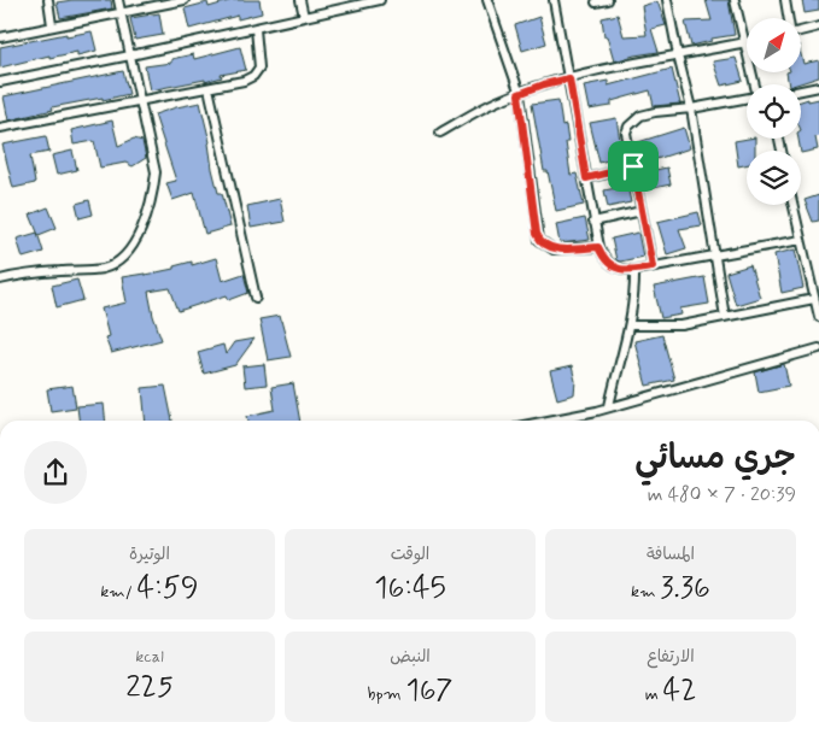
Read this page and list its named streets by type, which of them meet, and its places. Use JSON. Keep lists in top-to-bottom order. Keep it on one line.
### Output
{"north":"top right","page":{"heading":["جري مسائي","20:39 · 7 × 480 m"],"stats":[["المسافة","3.36 km"],["الوقت","16:45"],["الوتيرة","4:59 /km"],["الارتفاع","42 m"],["النبض","167 bpm"],["kcal","225"]]}}
